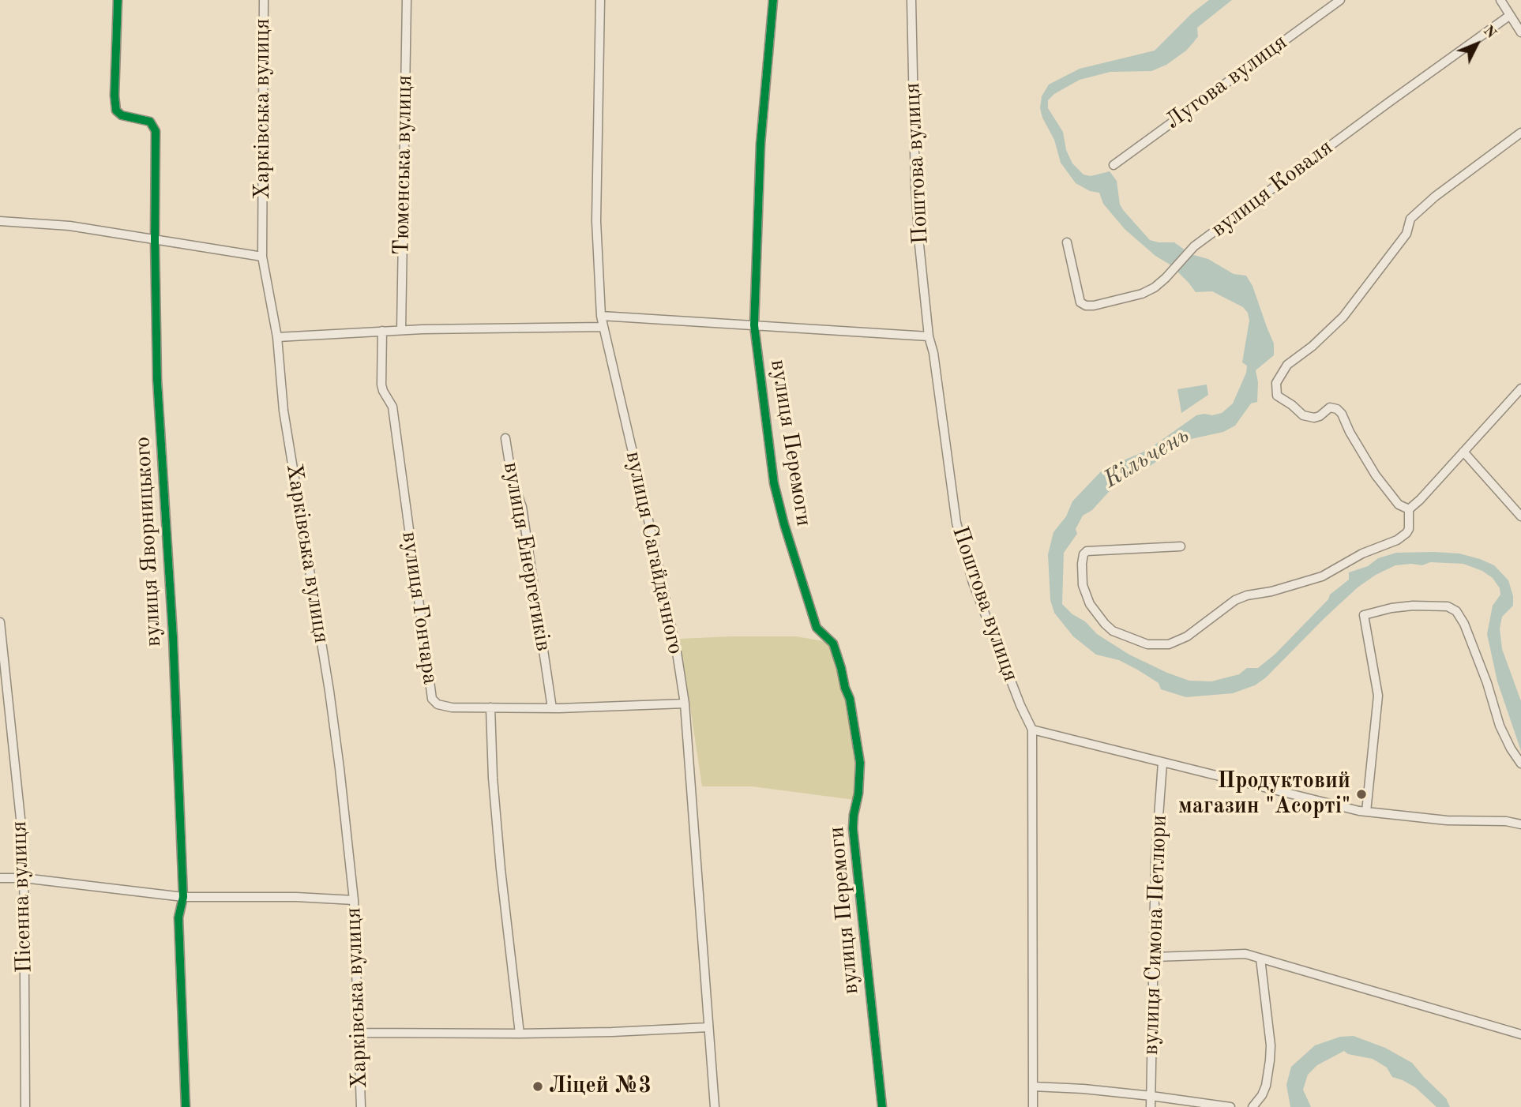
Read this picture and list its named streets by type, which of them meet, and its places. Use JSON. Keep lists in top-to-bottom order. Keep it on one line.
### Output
{"streets":{"street":["Лугова вулиця","Харківська вулиця","Поштова вулиця","Тюменська вулиця","вулиця Коваля","вулиця Перемоги","вулиця Яворницького","вулиця Сагайдачного","вулиця Енергетиків","вулиця Гончара","Пісенна вулиця","вулиця Симона Петлюри"]},"water":["Кільчень"],"places":["Продуктовий магазин \"Асорті\"","Ліцей №3"],"north":"top right"}
